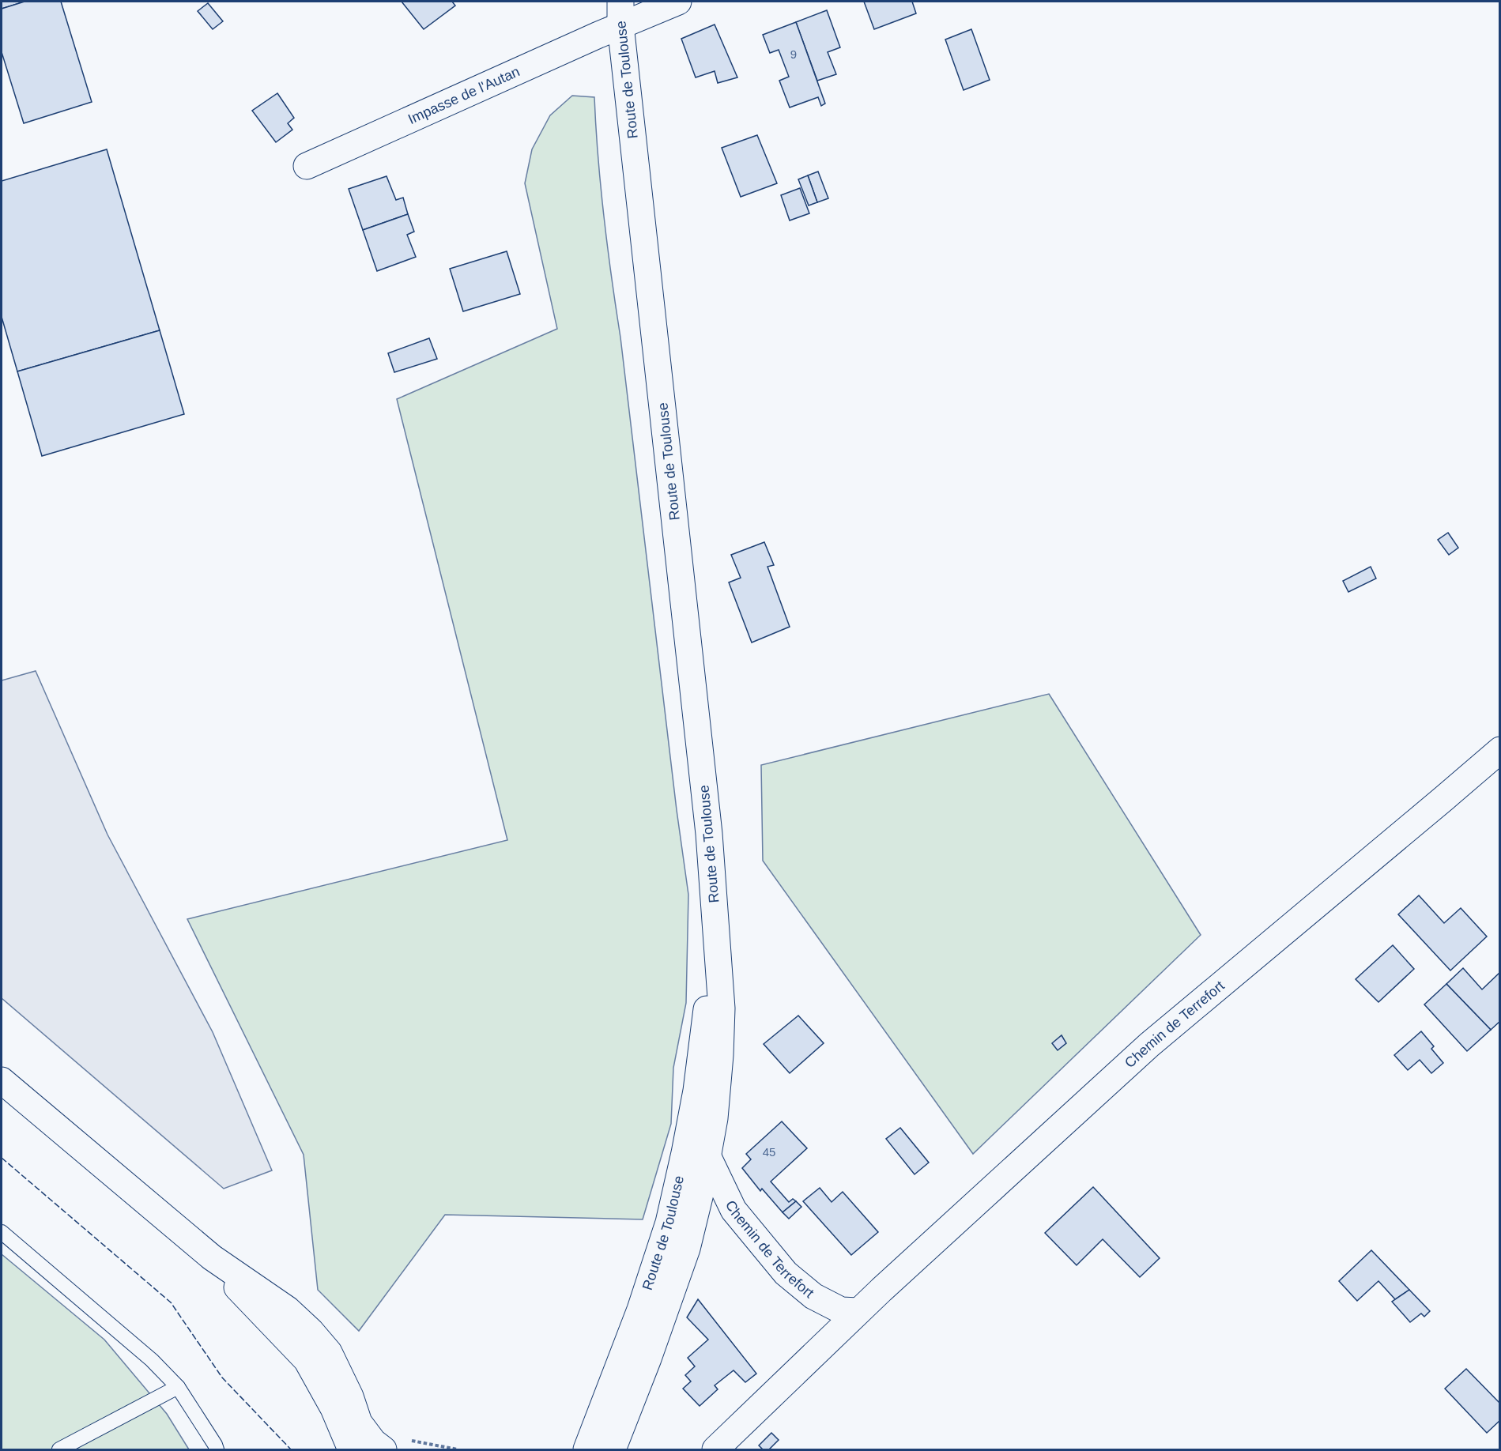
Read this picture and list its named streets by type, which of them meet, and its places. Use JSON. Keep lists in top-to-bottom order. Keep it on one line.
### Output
{"streets":{"main road":["Route de Toulouse","Impasse de l'Autan","Chemin de Terrefort"]},"crossings":[["Route de Toulouse","Impasse de l'Autan"],["Route de Toulouse","Chemin de Terrefort"]],"house_numbers":["9","45"]}
